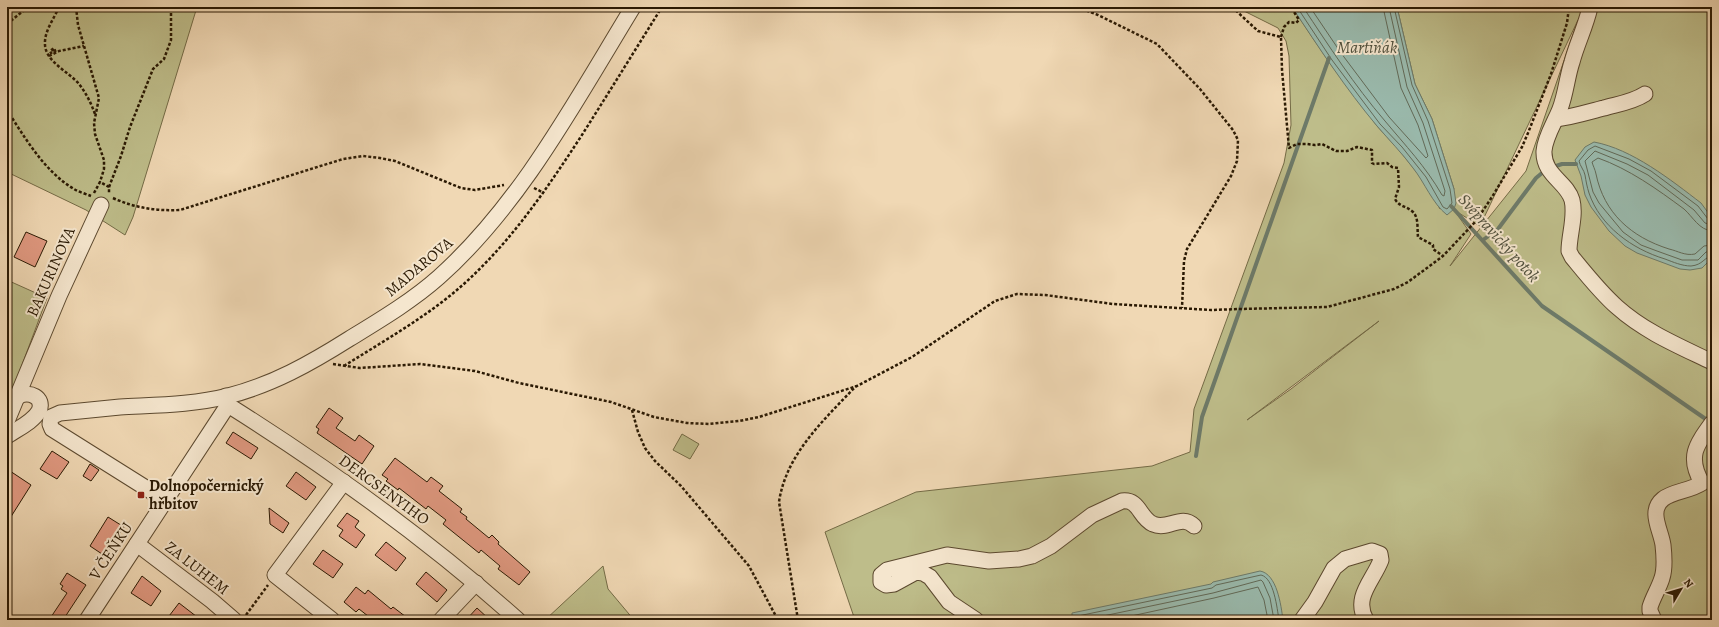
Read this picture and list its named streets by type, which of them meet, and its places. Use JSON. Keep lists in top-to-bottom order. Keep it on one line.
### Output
{"streets":{"street":["MADAROVA","BAKURINOVA","DERCSENYIHO","V ČEŇKU","ZA LUHEM"]},"crossings":[["MADAROVA","DERCSENYIHO"],["MADAROVA","V ČEŇKU"],["DERCSENYIHO","V ČEŇKU"],["V ČEŇKU","ZA LUHEM"]],"water":["Martiňák","Svépravický potok"],"places":{"transit":["Dolnopočernický hřbitov"]},"north":"top right"}
